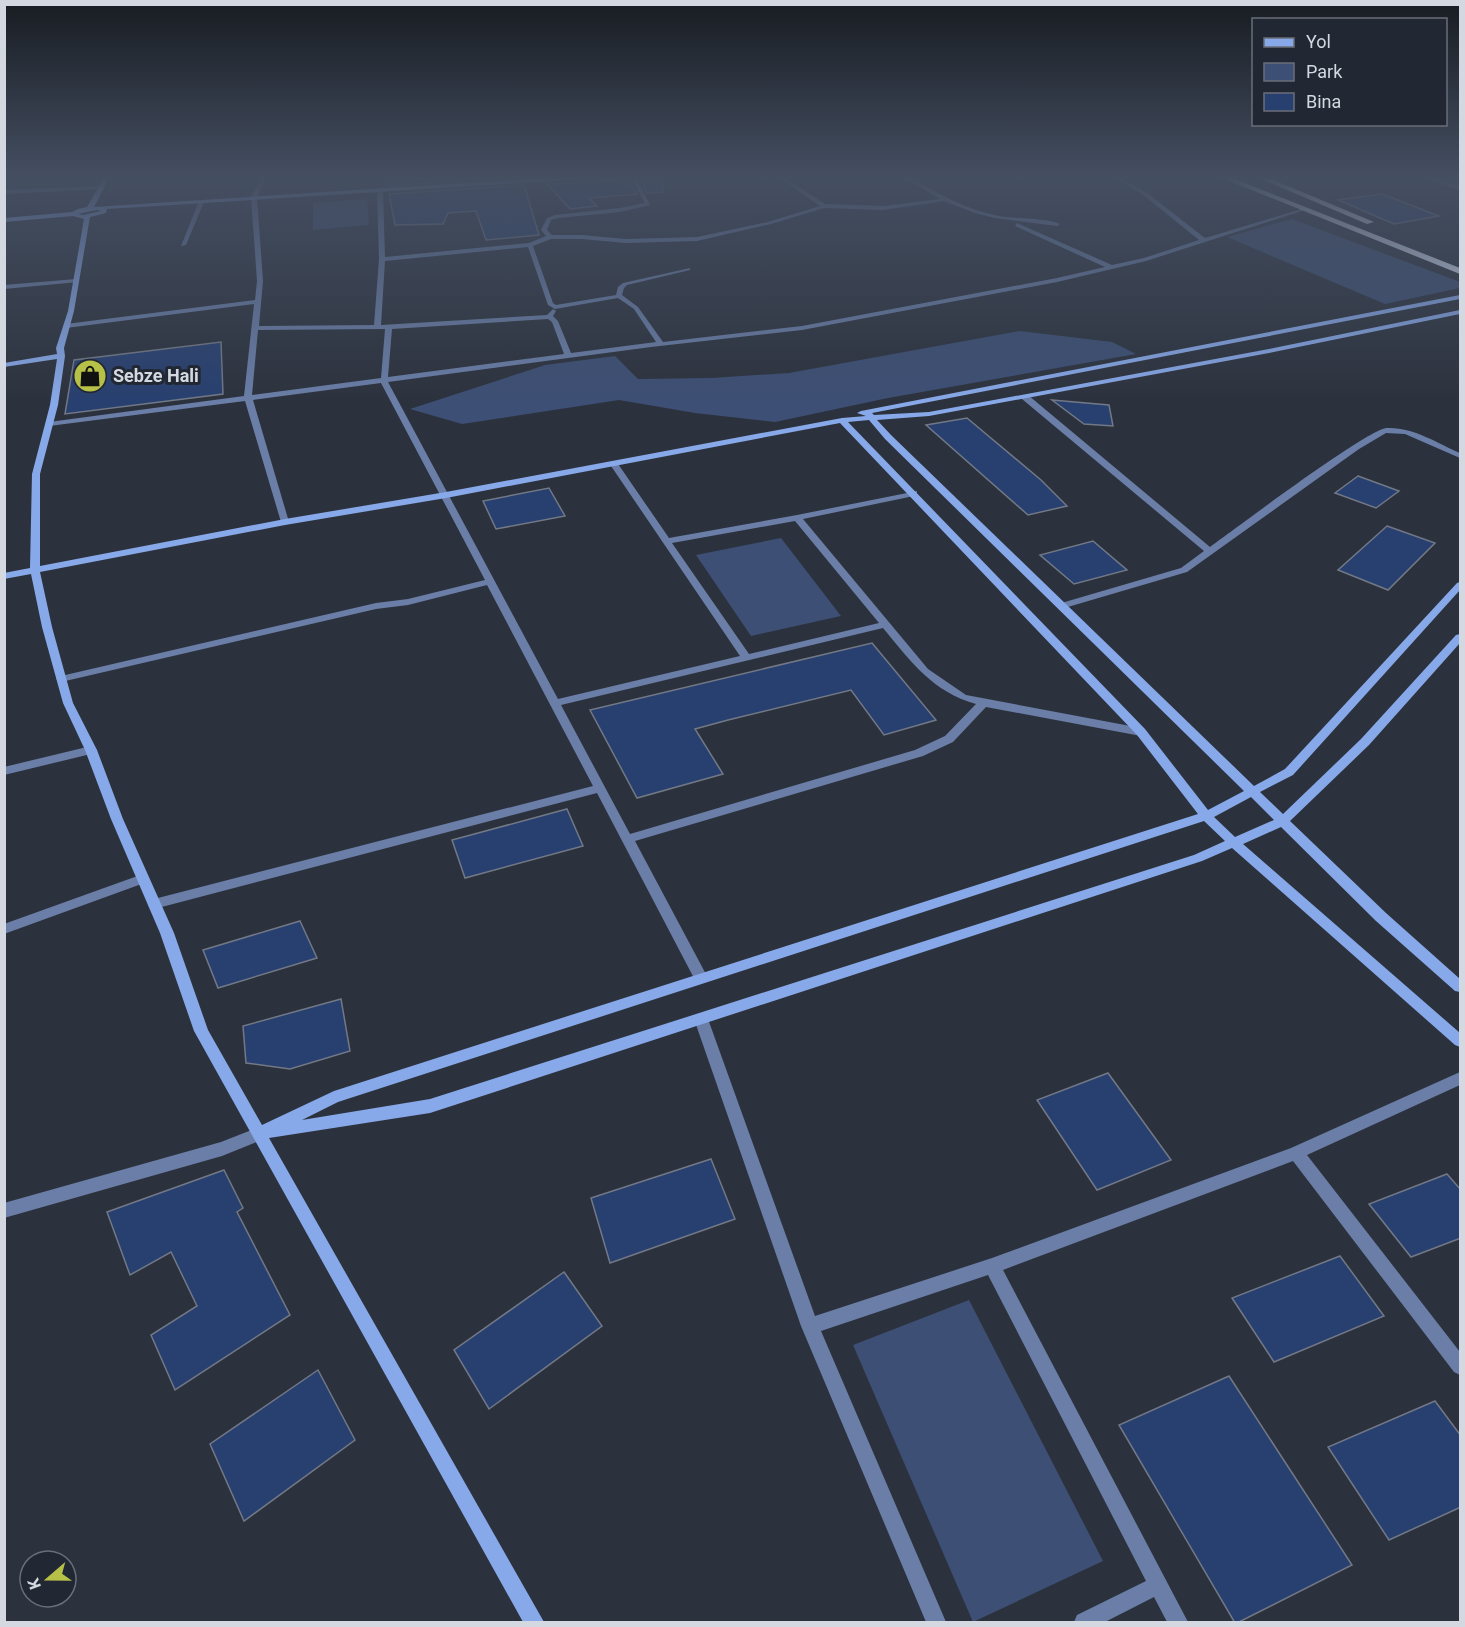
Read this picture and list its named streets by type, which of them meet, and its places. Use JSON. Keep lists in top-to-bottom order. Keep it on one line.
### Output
{"places":{"shop":["Sebze Hali"]},"legend":["Yol","Park","Bina"],"north":"left"}
